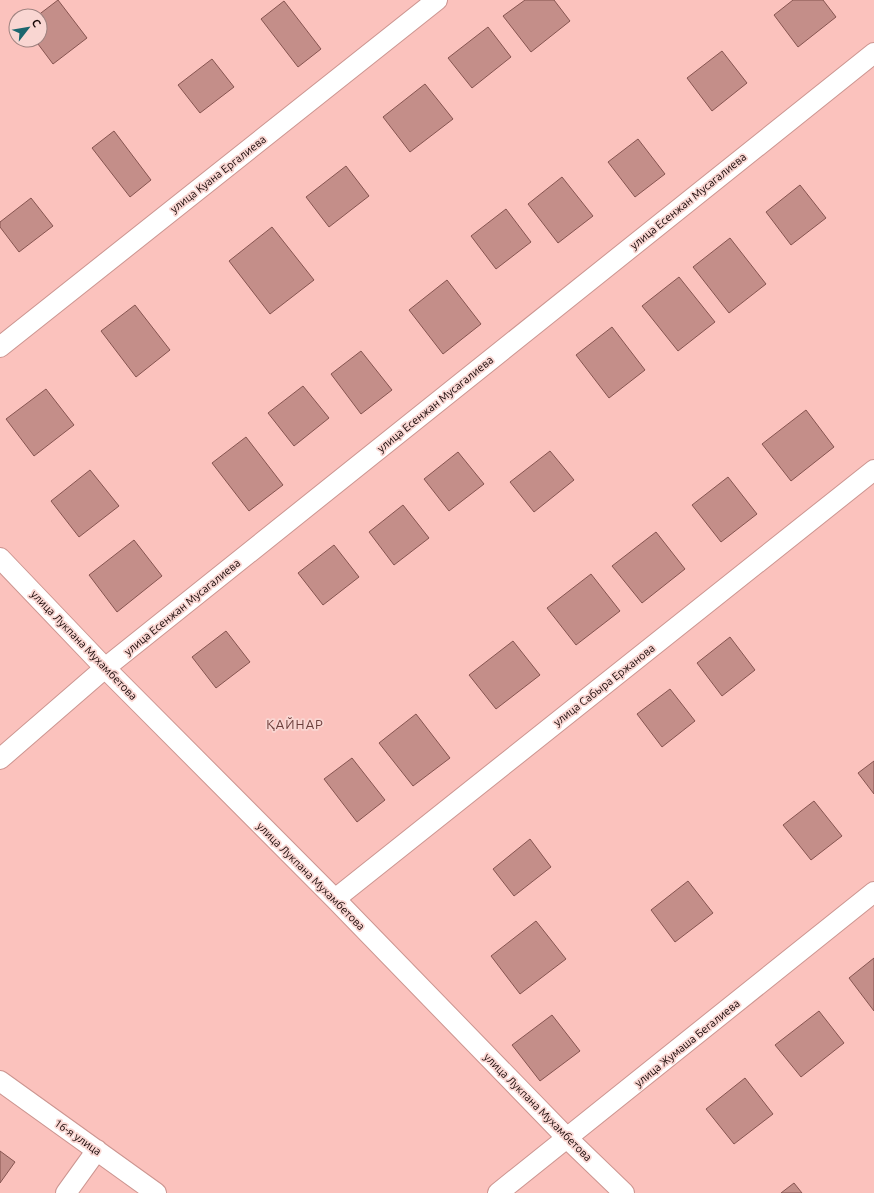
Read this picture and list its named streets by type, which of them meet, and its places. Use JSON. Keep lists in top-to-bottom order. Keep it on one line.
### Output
{"streets":{"street":["улица Куана Ергалиева","улица Есенжан Мусагалиева","улица Лукпана Мухамбетова","улица Сабыра Ержанова","улица Жумаша Бегалиева","16-я улица"]},"crossings":[["улица Есенжан Мусагалиева","улица Лукпана Мухамбетова"],["улица Лукпана Мухамбетова","улица Сабыра Ержанова"],["улица Лукпана Мухамбетова","улица Жумаша Бегалиева"]],"districts":["ҚАЙНАР"],"north":"top right"}
